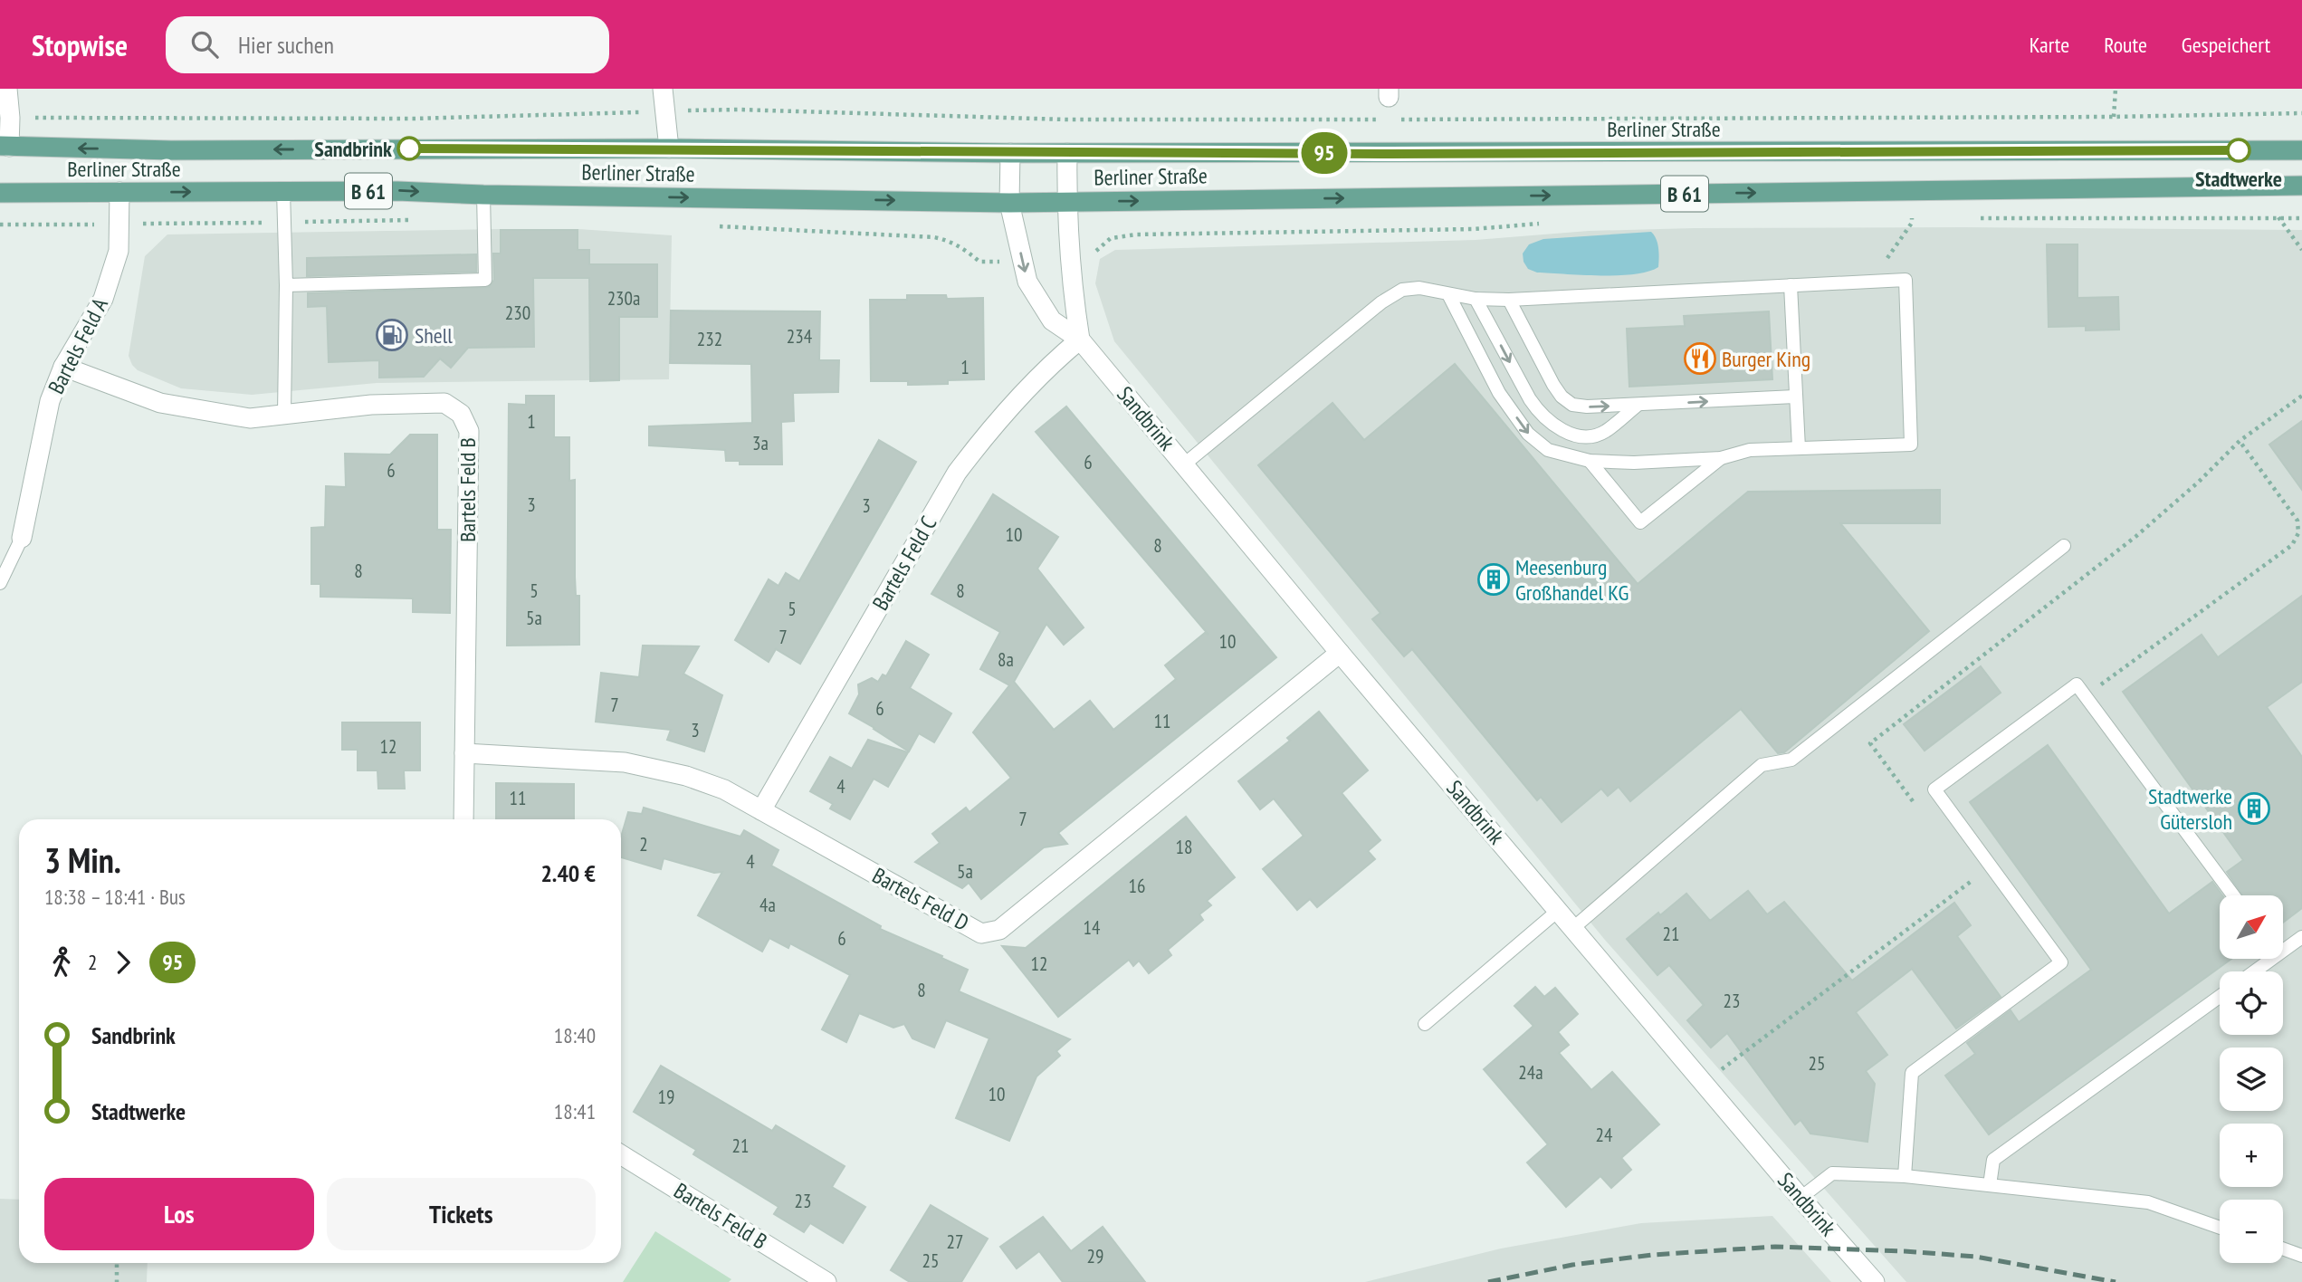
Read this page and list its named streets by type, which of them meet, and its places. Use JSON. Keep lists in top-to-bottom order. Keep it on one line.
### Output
{"streets":{"main road":["Berliner Straße","B 61"],"street":["Bartels Feld A","Sandbrink","Bartels Feld B","Bartels Feld C","Bartels Feld D"]},"crossings":[["Berliner Straße","Bartels Feld A"],["Berliner Straße","Sandbrink"],["Bartels Feld A","Bartels Feld B"],["Sandbrink","Bartels Feld C"],["Sandbrink","Bartels Feld D"],["Bartels Feld B","Bartels Feld D"],["Bartels Feld C","Bartels Feld D"]],"places":{"other":["Sandbrink","Stadtwerke"],"fuel station":["Shell"],"restaurant":["Burger King"],"building":["Meesenburg Großhandel KG","Stadtwerke Gütersloh"]},"lines":["bus line 95"],"house_numbers":["230a","230","234","232","1","1","3a","6","6","3","3","10","8","8","5","8","5","5a","7","10","8a","7","6","11","3","12","4","11","7","2","18","4","5a","16","4a","14","21","6","12","8","23","25","24a","10","19","24","21","23","27","29","25"],"north":"top right","page":{"header":"Stopwise","search":"Hier suchen","nav":["Karte","Route","Gespeichert"],"on_map":"95","heading":["3 Min.","18:38 – 18:41 · Bus","2.40 €"],"map_buttons":["+","−"],"legs":["2","95"],"list":[{"name":"Sandbrink","value":"18:40"},{"name":"Stadtwerke","value":"18:41"}],"buttons":["Los","Tickets"]}}
